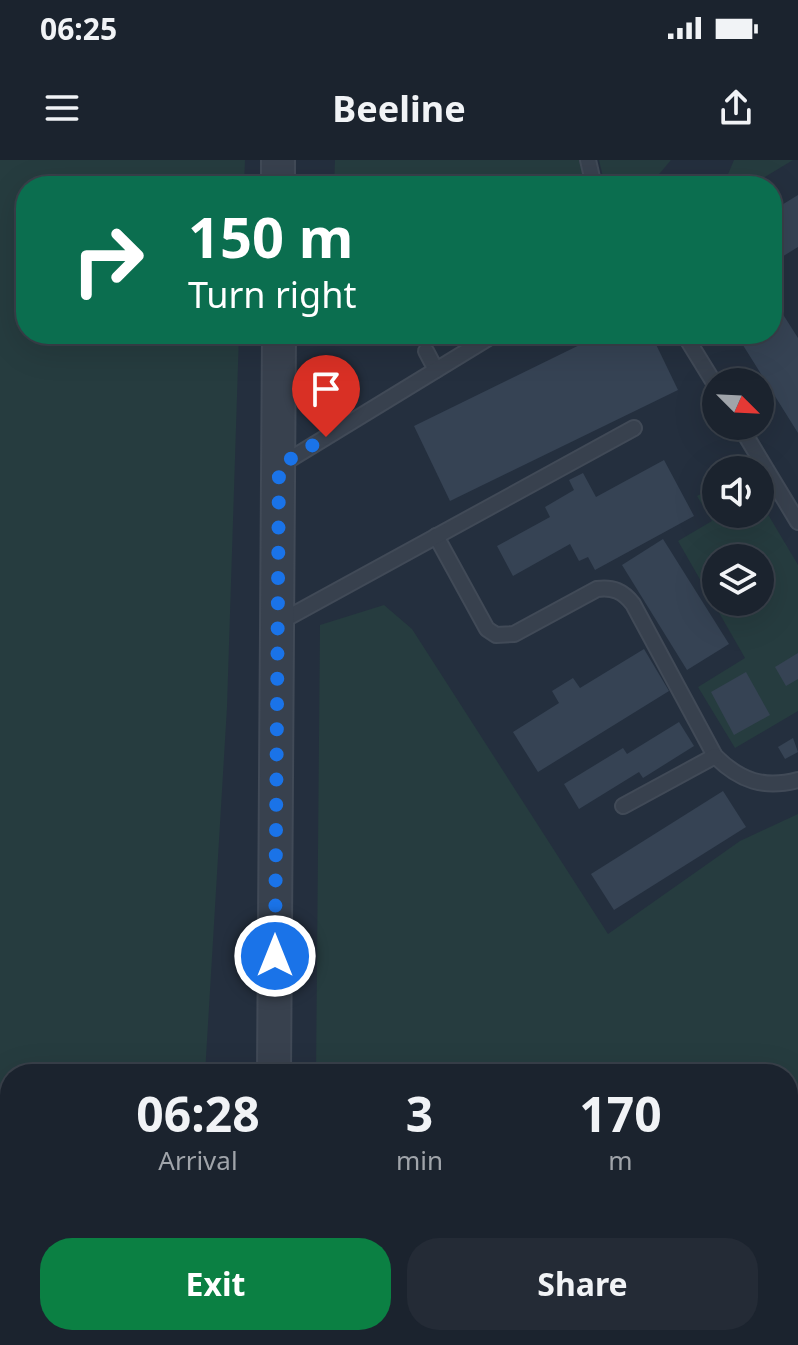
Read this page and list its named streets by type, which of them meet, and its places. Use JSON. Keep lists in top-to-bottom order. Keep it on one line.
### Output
{"north":"bottom right","page":{"status":"06:25","header":"Beeline","turn":["150 m","Turn right"],"eta":["06:28","Arrival","3","min","170","m"],"buttons":["Exit","Share"]}}
